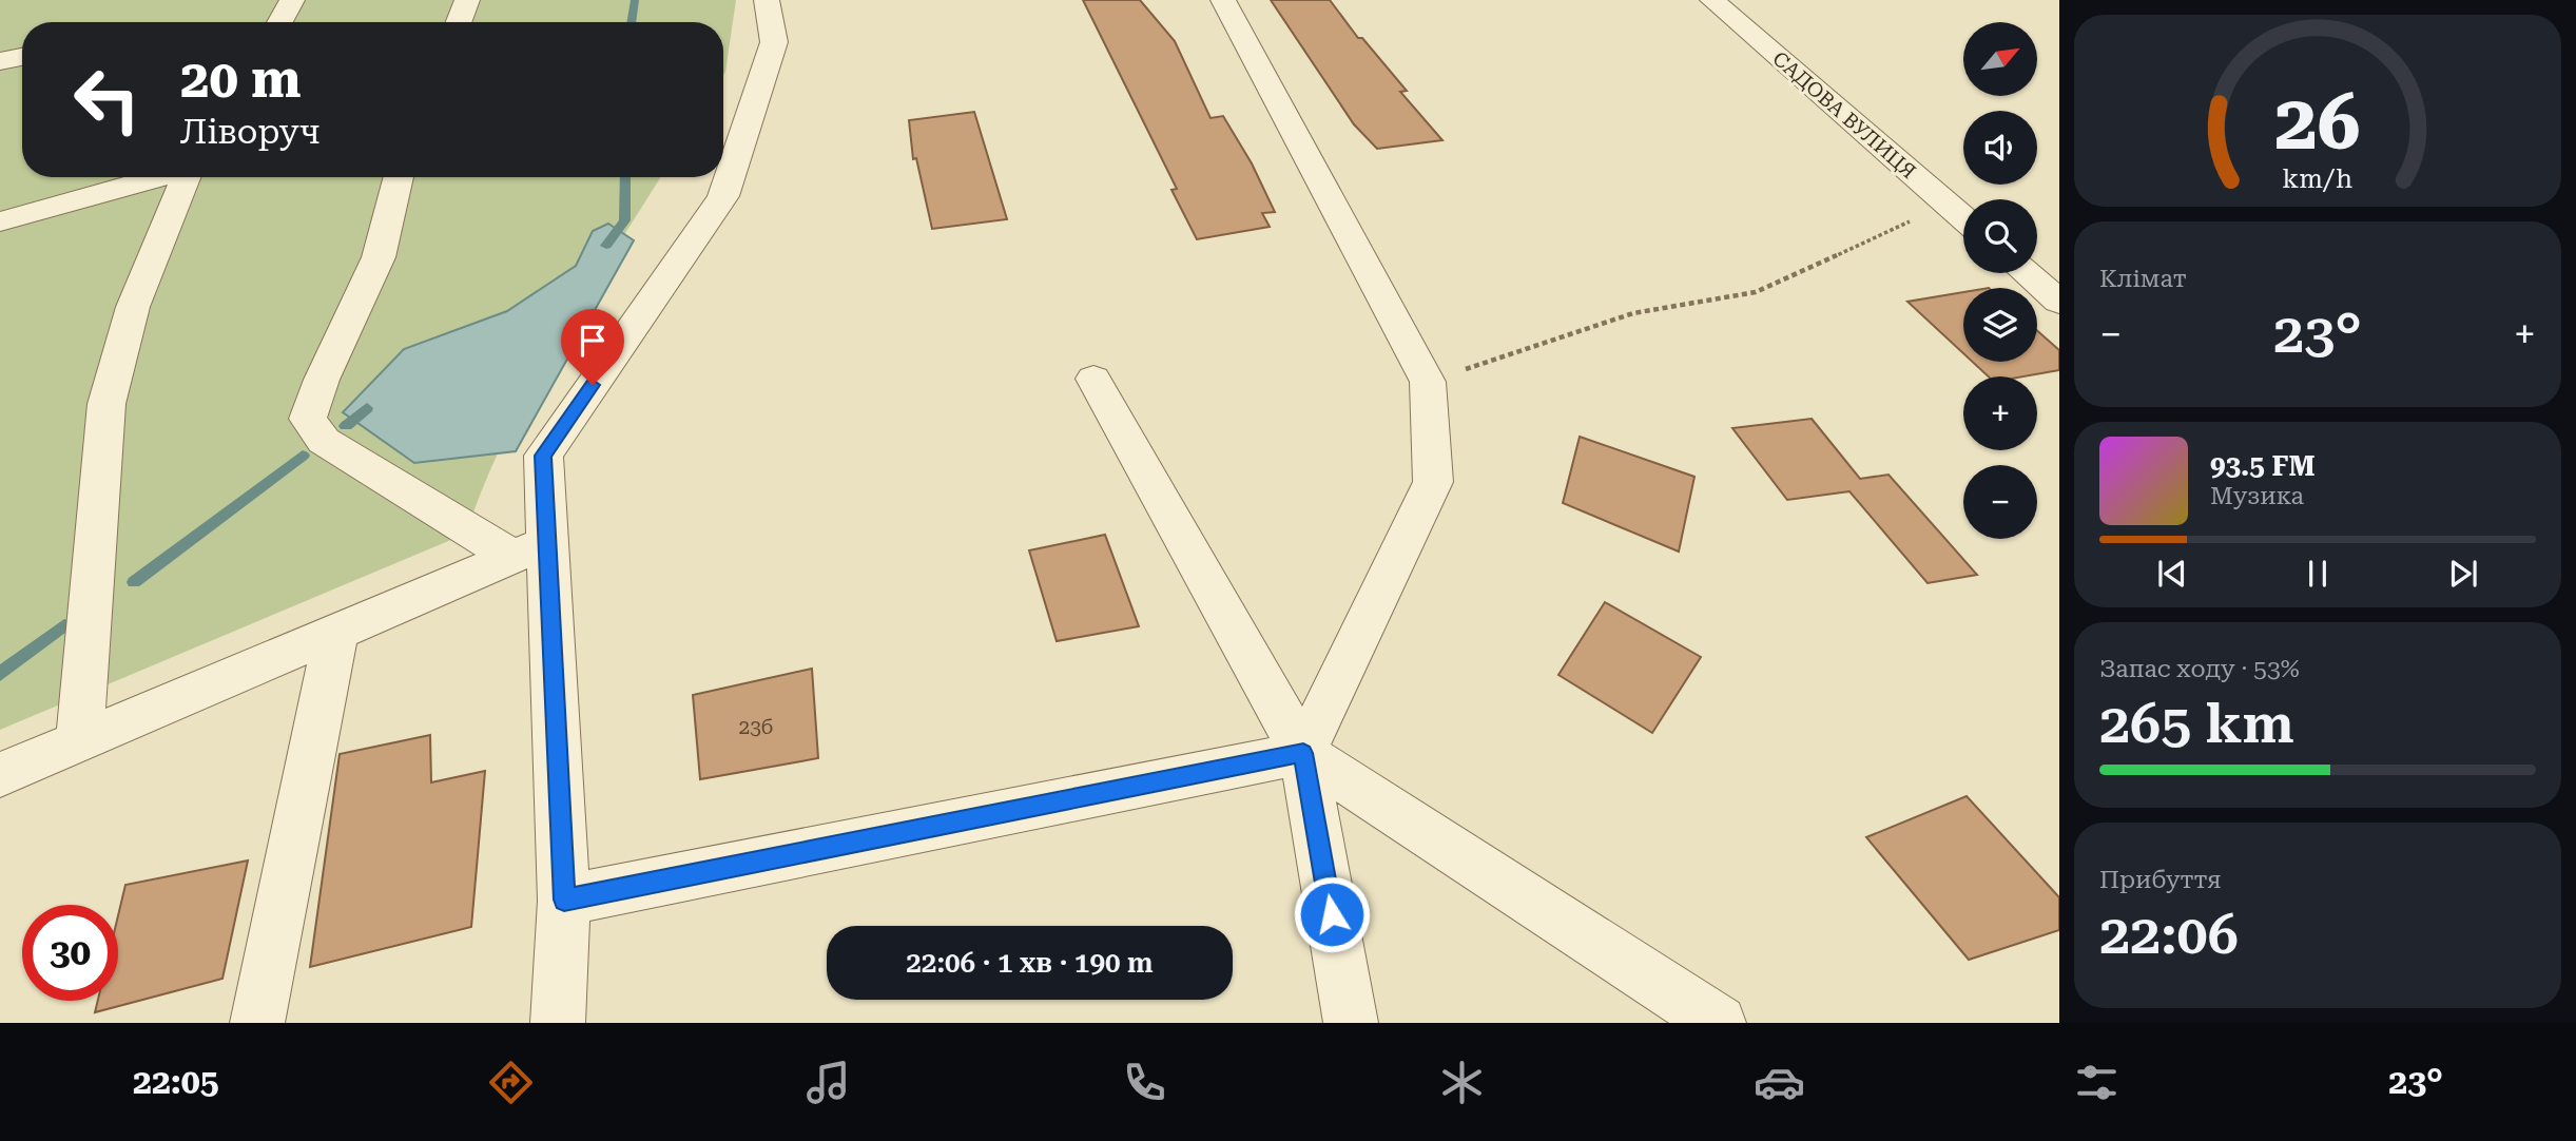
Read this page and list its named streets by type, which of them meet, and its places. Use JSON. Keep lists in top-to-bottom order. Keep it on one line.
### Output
{"streets":{"street":["САДОВА ВУЛИЦЯ"]},"house_numbers":["23б"],"north":"top right","page":{"map_buttons":["+","−"],"turn":["20 m","Ліворуч"],"tile":["Клімат",["Запас ходу · 53%","265 km"],["Прибуття","22:06"]],"heat":["−","23°","+"],"song":["93.5 FM","Музика"],"limit":"30","trip":"22:06 · 1 хв · 190 m","tabs":["22:05","23°"],"gauge":["26","km/h"]}}
